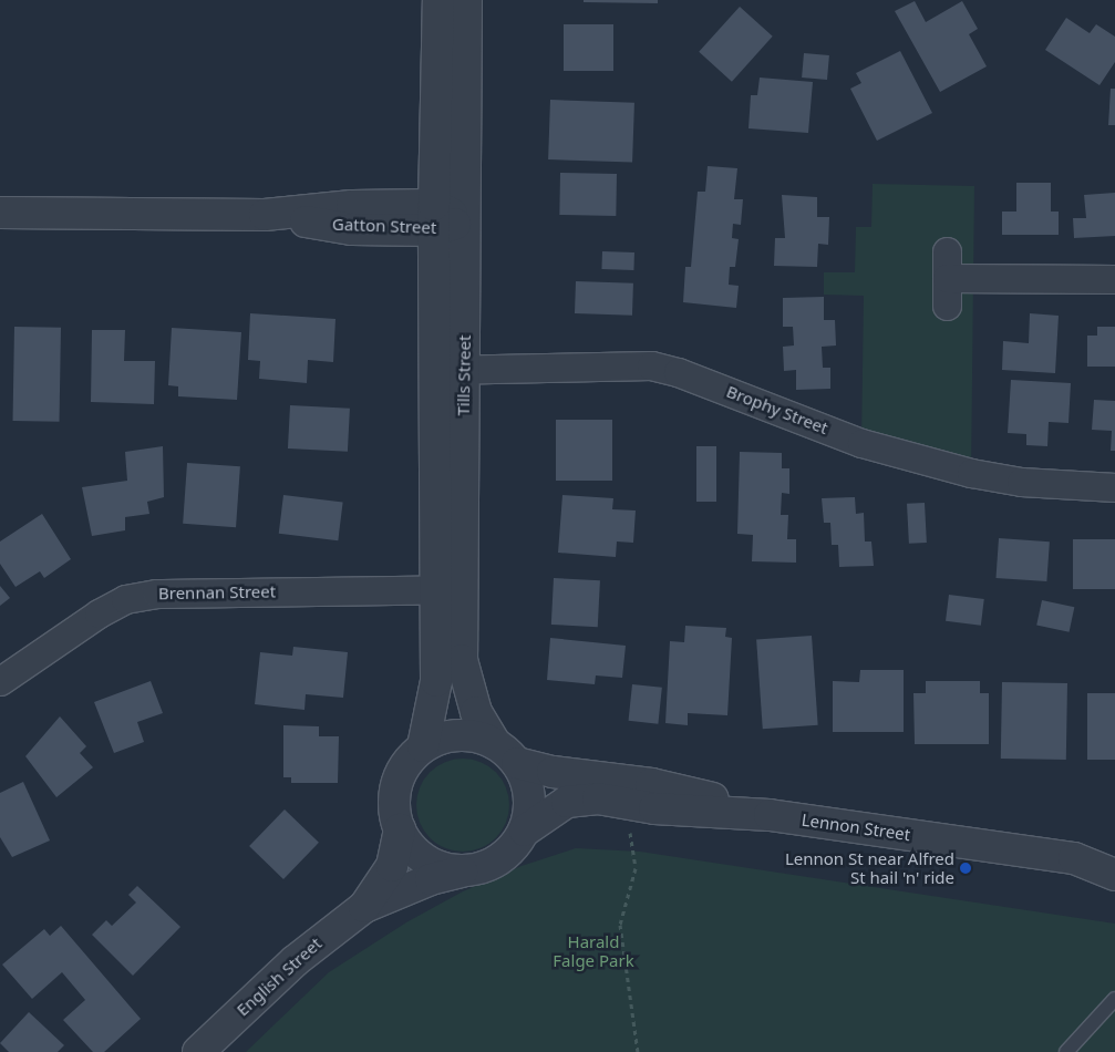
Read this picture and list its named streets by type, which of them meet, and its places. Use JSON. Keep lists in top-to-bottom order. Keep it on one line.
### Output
{"streets":{"street":["Gatton Street","Tills Street","Brophy Street","Brennan Street","Lennon Street","English Street"]},"crossings":[["Gatton Street","Tills Street"],["Tills Street","Brophy Street"],["Tills Street","Brennan Street"],["Tills Street","Lennon Street"],["Tills Street","English Street"],["Lennon Street","English Street"]],"parks":["Harald Falge Park"],"places":["Lennon St near Alfred St hail 'n' ride"]}
